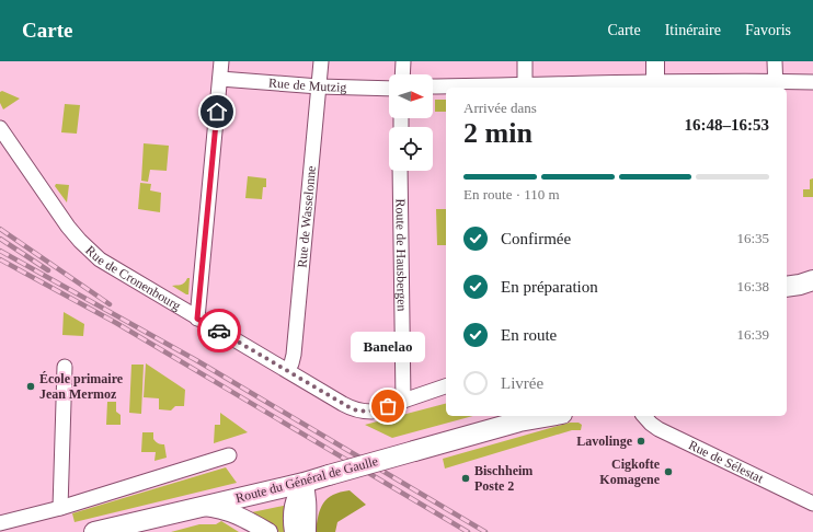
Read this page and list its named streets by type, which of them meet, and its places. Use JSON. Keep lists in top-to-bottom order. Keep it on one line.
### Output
{"streets":{"main road":["Route du Général de Gaulle"],"street":["Rue de Mutzig","Rue de Wasselonne","Route de Hausbergen","Rue de Cronenbourg","Rue de Sélestat"]},"crossings":[["Rue de Mutzig","Rue de Wasselonne"],["Rue de Wasselonne","Rue de Cronenbourg"],["Route de Hausbergen","Rue de Cronenbourg"]],"places":["École primaire Jean Mermoz","Banelao","Lavolinge","Cigkofte Komagene","Bischheim Poste 2"],"north":"right","page":{"header":"Carte","nav":["Carte","Itinéraire","Favoris"],"heading":["2 min","Arrivée dans","16:48–16:53"],"bar":"En route · 110 m","list":[["Confirmée","16:35"],["En préparation","16:38"],["En route","16:39"],"Livrée"],"bubble":"Banelao"}}
